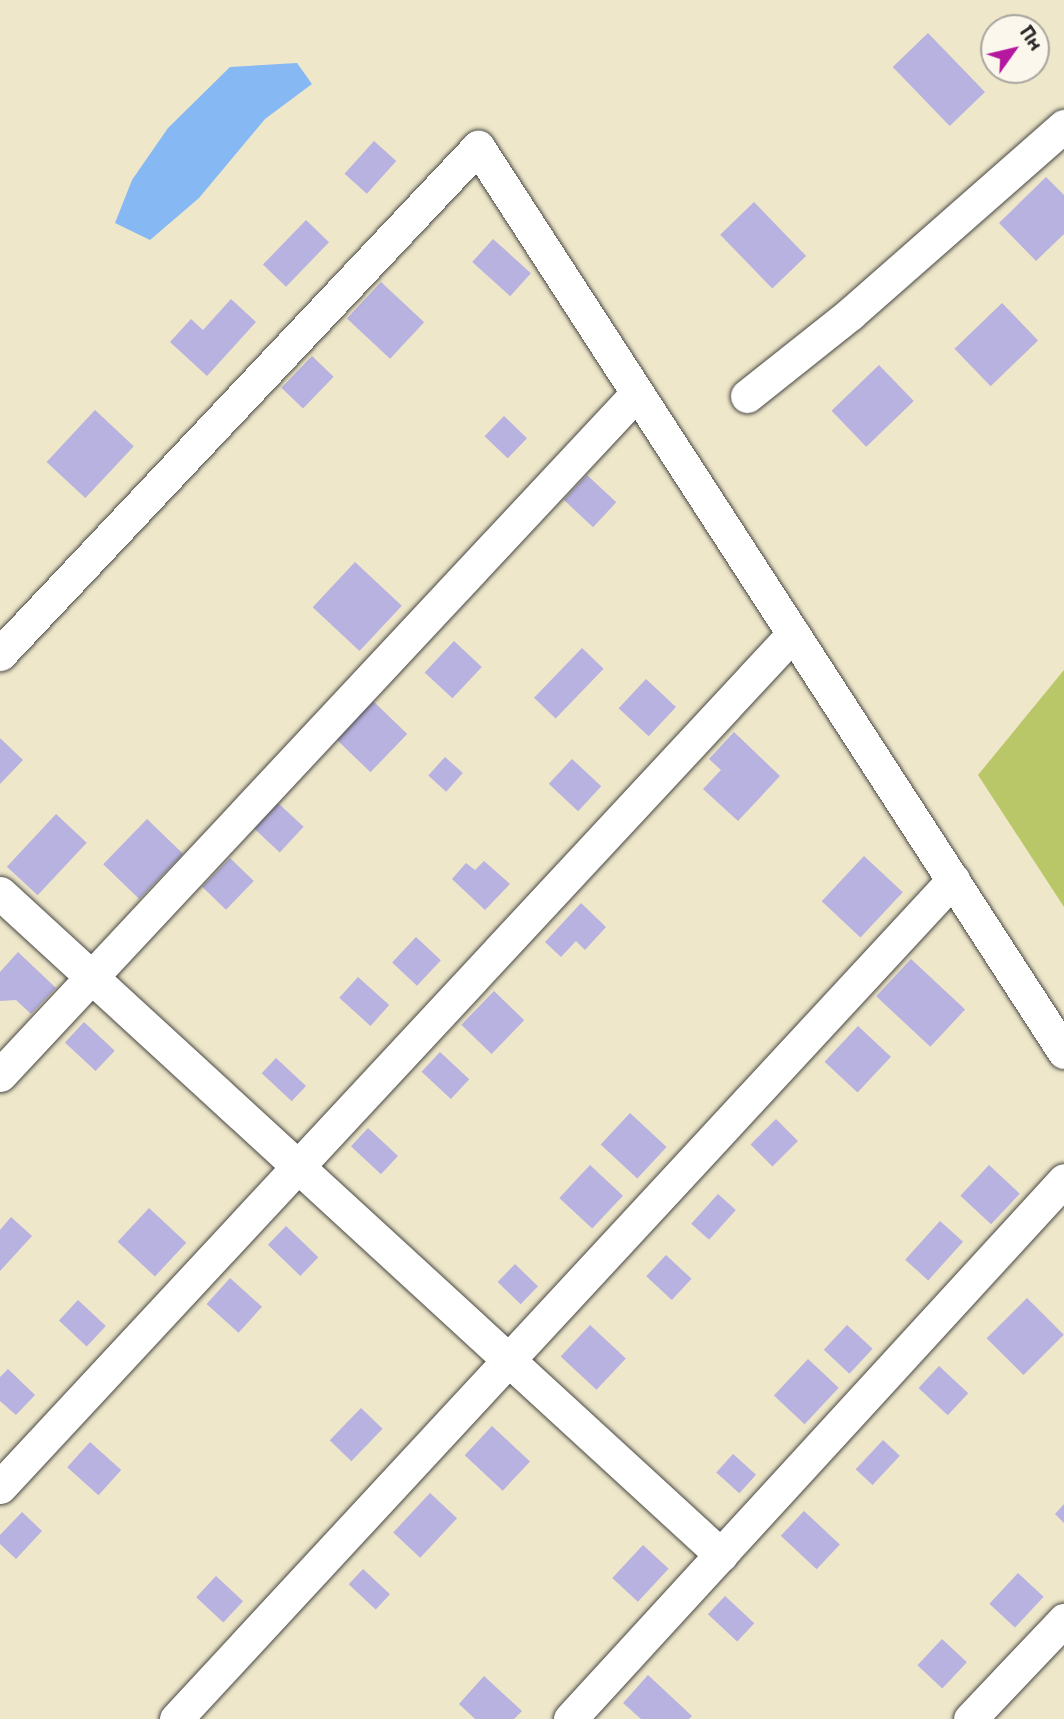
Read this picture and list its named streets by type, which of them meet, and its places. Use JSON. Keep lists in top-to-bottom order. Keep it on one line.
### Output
{"north":"top right"}
